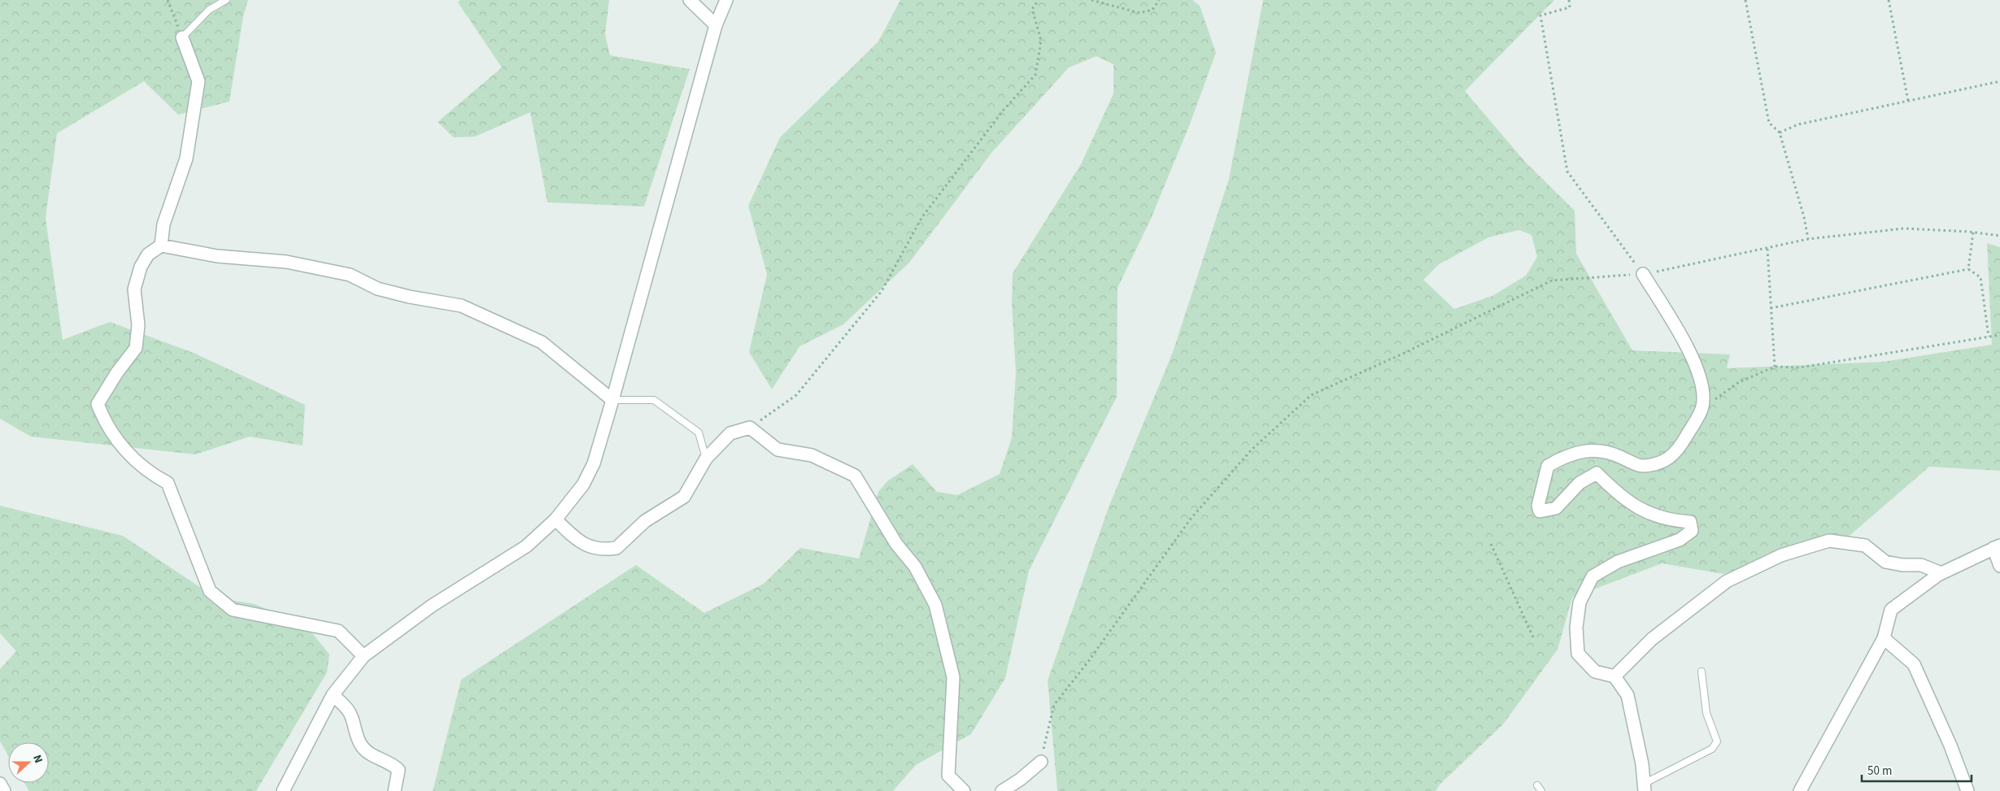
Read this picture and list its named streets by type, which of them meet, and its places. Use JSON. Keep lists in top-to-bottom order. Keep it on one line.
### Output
{"scale_bar":"50 m","north":"right"}
